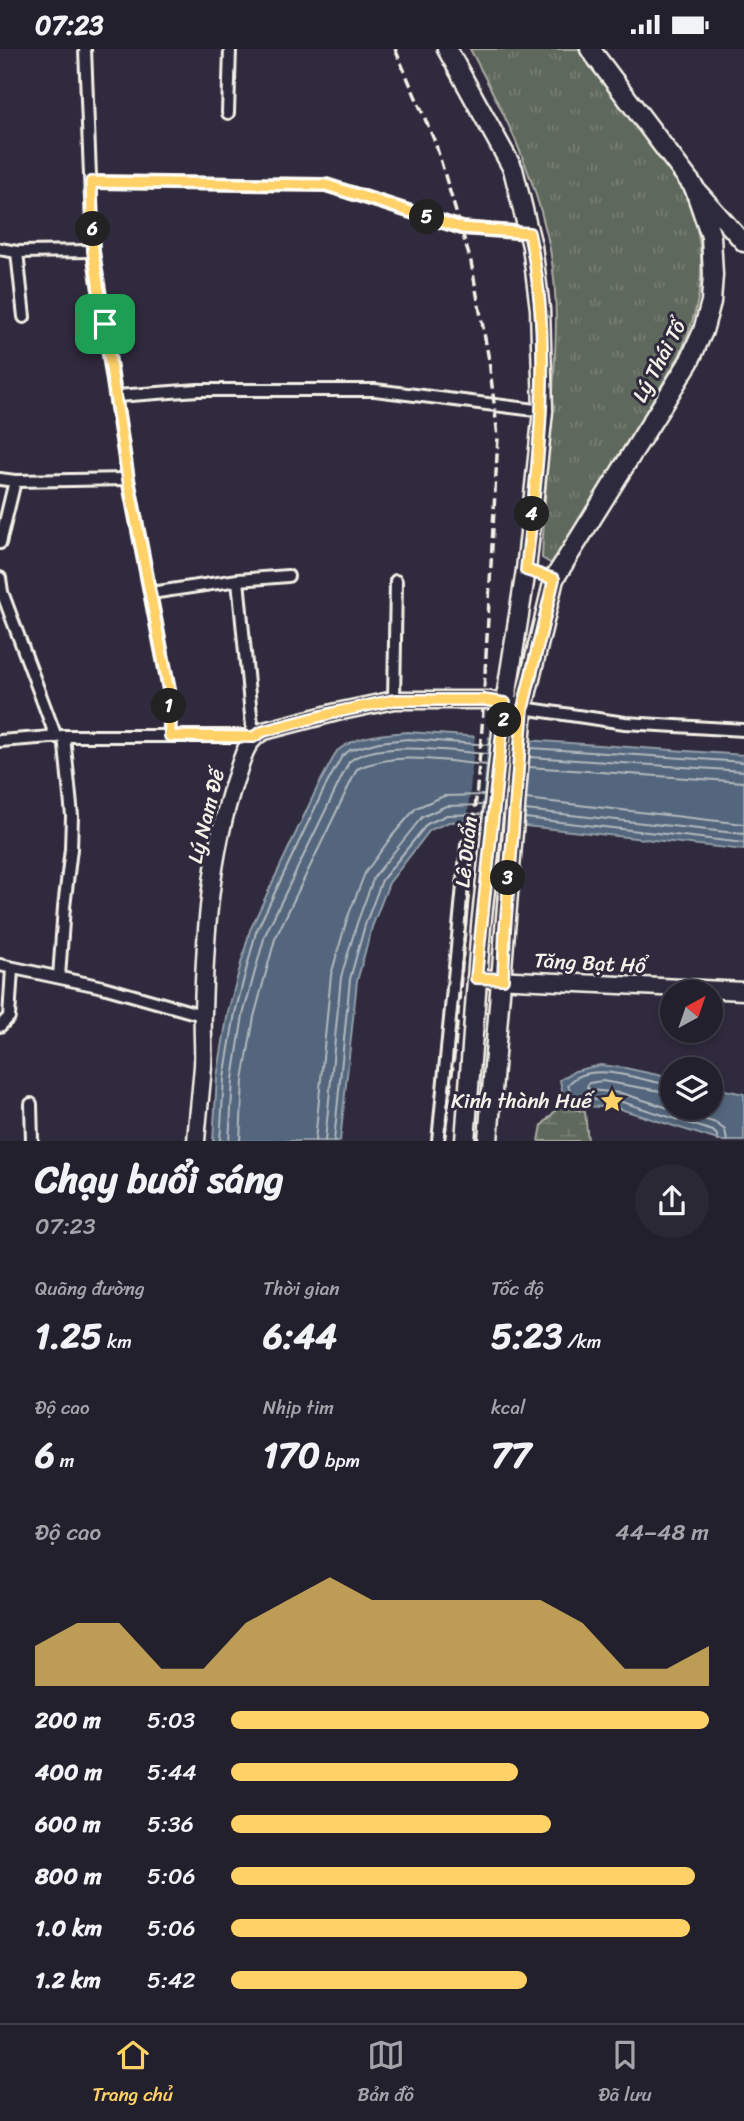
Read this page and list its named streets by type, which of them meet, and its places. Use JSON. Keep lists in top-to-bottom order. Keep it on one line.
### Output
{"streets":{"main road":["Lý Thái Tổ","Lê Duẩn"],"street":["Lý Nam Đế","Tăng Bạt Hổ"]},"crossings":[["Lý Thái Tổ","Lê Duẩn"],["Lê Duẩn","Tăng Bạt Hổ"]],"places":{"place":["Kinh thành Huế"]},"north":"top right","page":{"status":"07:23","pins":["5","6","4","1","2","3"],"heading":["Chạy buổi sáng","07:23"],"stats":[["Quãng đường","1.25 km"],["Thời gian","6:44"],["Tốc độ","5:23 /km"],["Độ cao","6 m"],["Nhịp tim","170 bpm"],["kcal","77"]],"chart":["Độ cao","44–48 m"],"list":[{"name":"200 m","note":"5:03"},{"name":"400 m","note":"5:44"},{"name":"600 m","note":"5:36"},{"name":"800 m","note":"5:06"},{"name":"1.0 km","note":"5:06"},{"name":"1.2 km","note":"5:42"}],"tabs":["Trang chủ","Bản đồ","Đã lưu"]}}
